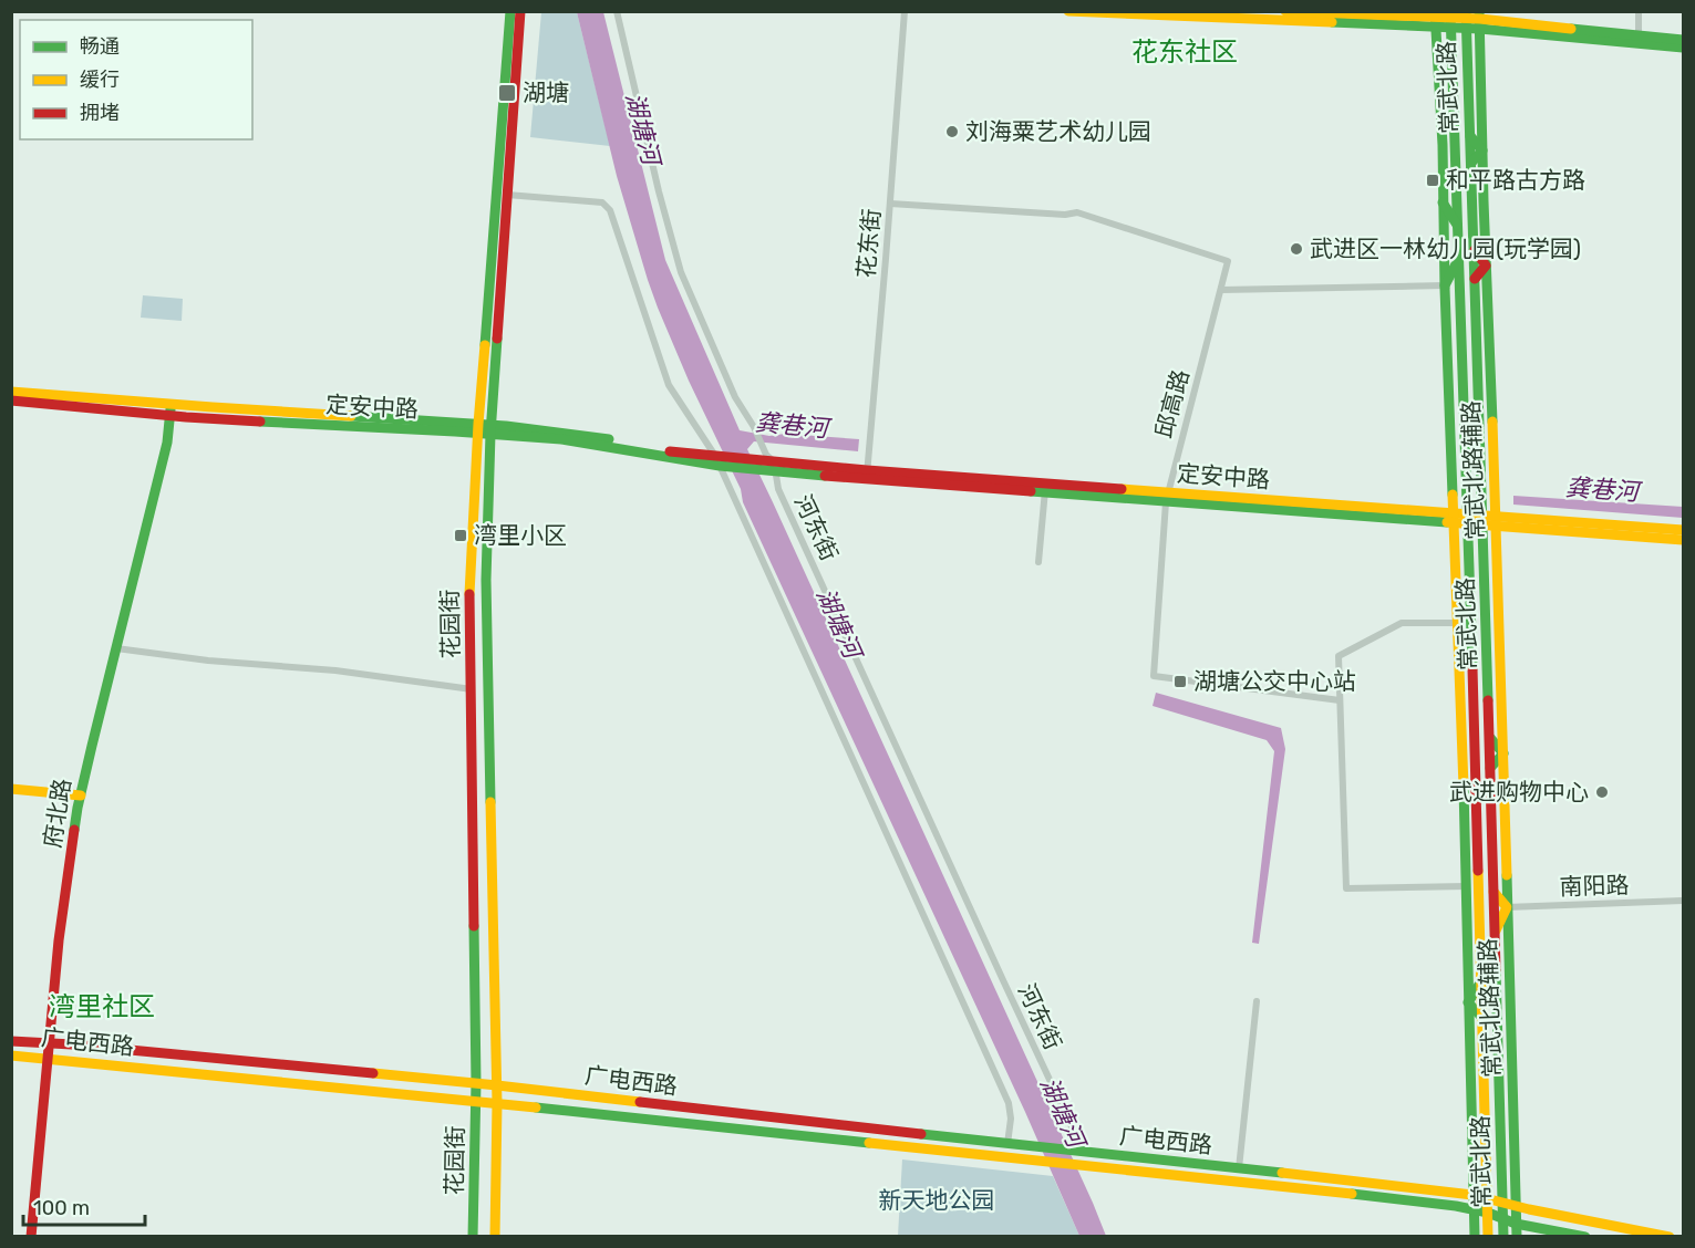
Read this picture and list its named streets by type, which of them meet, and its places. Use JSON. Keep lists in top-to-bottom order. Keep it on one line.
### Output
{"streets":{"main road":["常武北路","定安中路","常武北路辅路","花园街","府北路","广电西路"],"street":["花东街","邱高路","河东街","南阳路"]},"crossings":[["常武北路","定安中路"],["常武北路","广电西路"],["花东街","邱高路"],["花东街","定安中路"],["邱高路","定安中路"],["定安中路","常武北路辅路"],["定安中路","河东街"],["定安中路","花园街"],["定安中路","府北路"],["常武北路辅路","南阳路"],["常武北路辅路","广电西路"],["河东街","广电西路"],["花园街","广电西路"],["府北路","广电西路"]],"districts":["花东社区","湾里社区"],"water":["湖塘河","龚巷河"],"parks":["新天地公园"],"places":{"transit":["湖塘","和平路古方路","湾里小区","湖塘公交中心站"],"other":["刘海粟艺术幼儿园","武进区一林幼儿园(玩学园)","武进购物中心"]},"legend":["畅通","缓行","拥堵"],"scale_bar":"100 m"}
